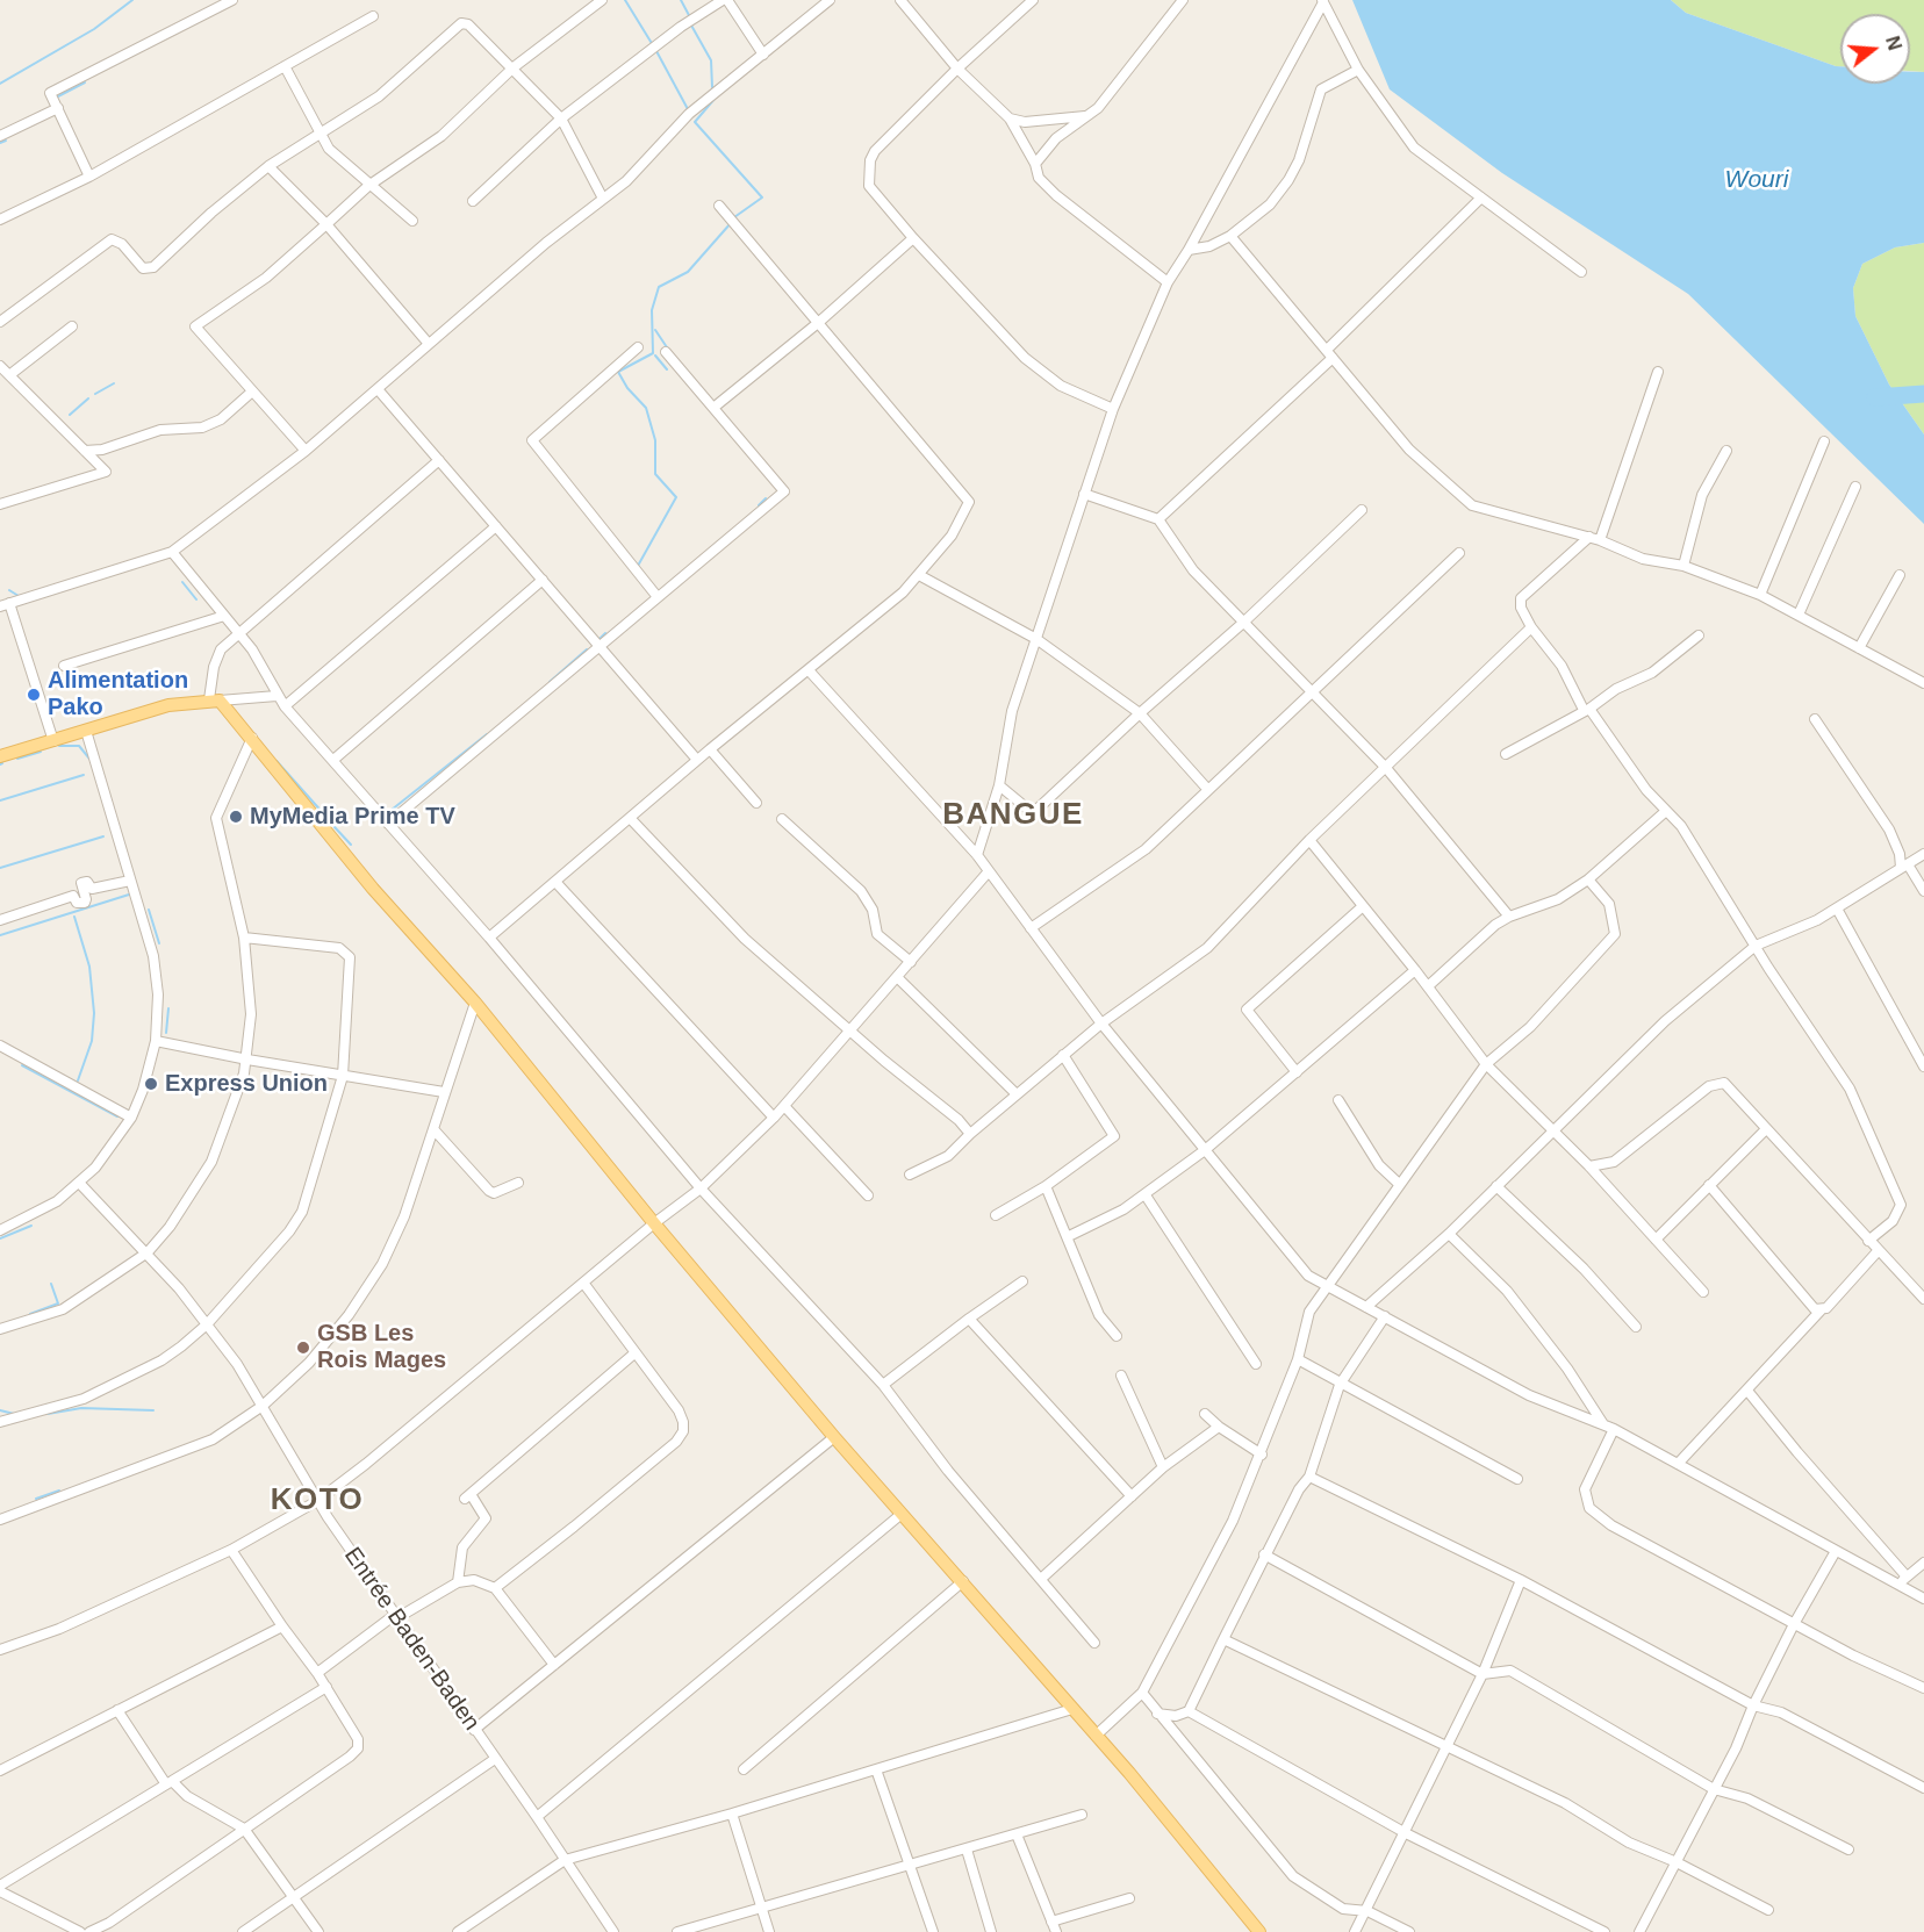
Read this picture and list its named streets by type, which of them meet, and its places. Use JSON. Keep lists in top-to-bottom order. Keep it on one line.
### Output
{"streets":{"street":["Entrée Baden-Baden"]},"districts":["BANGUE","KOTO"],"water":["Wouri"],"places":["Alimentation Pako","MyMedia Prime TV","Express Union","GSB Les Rois Mages"],"north":"right"}
